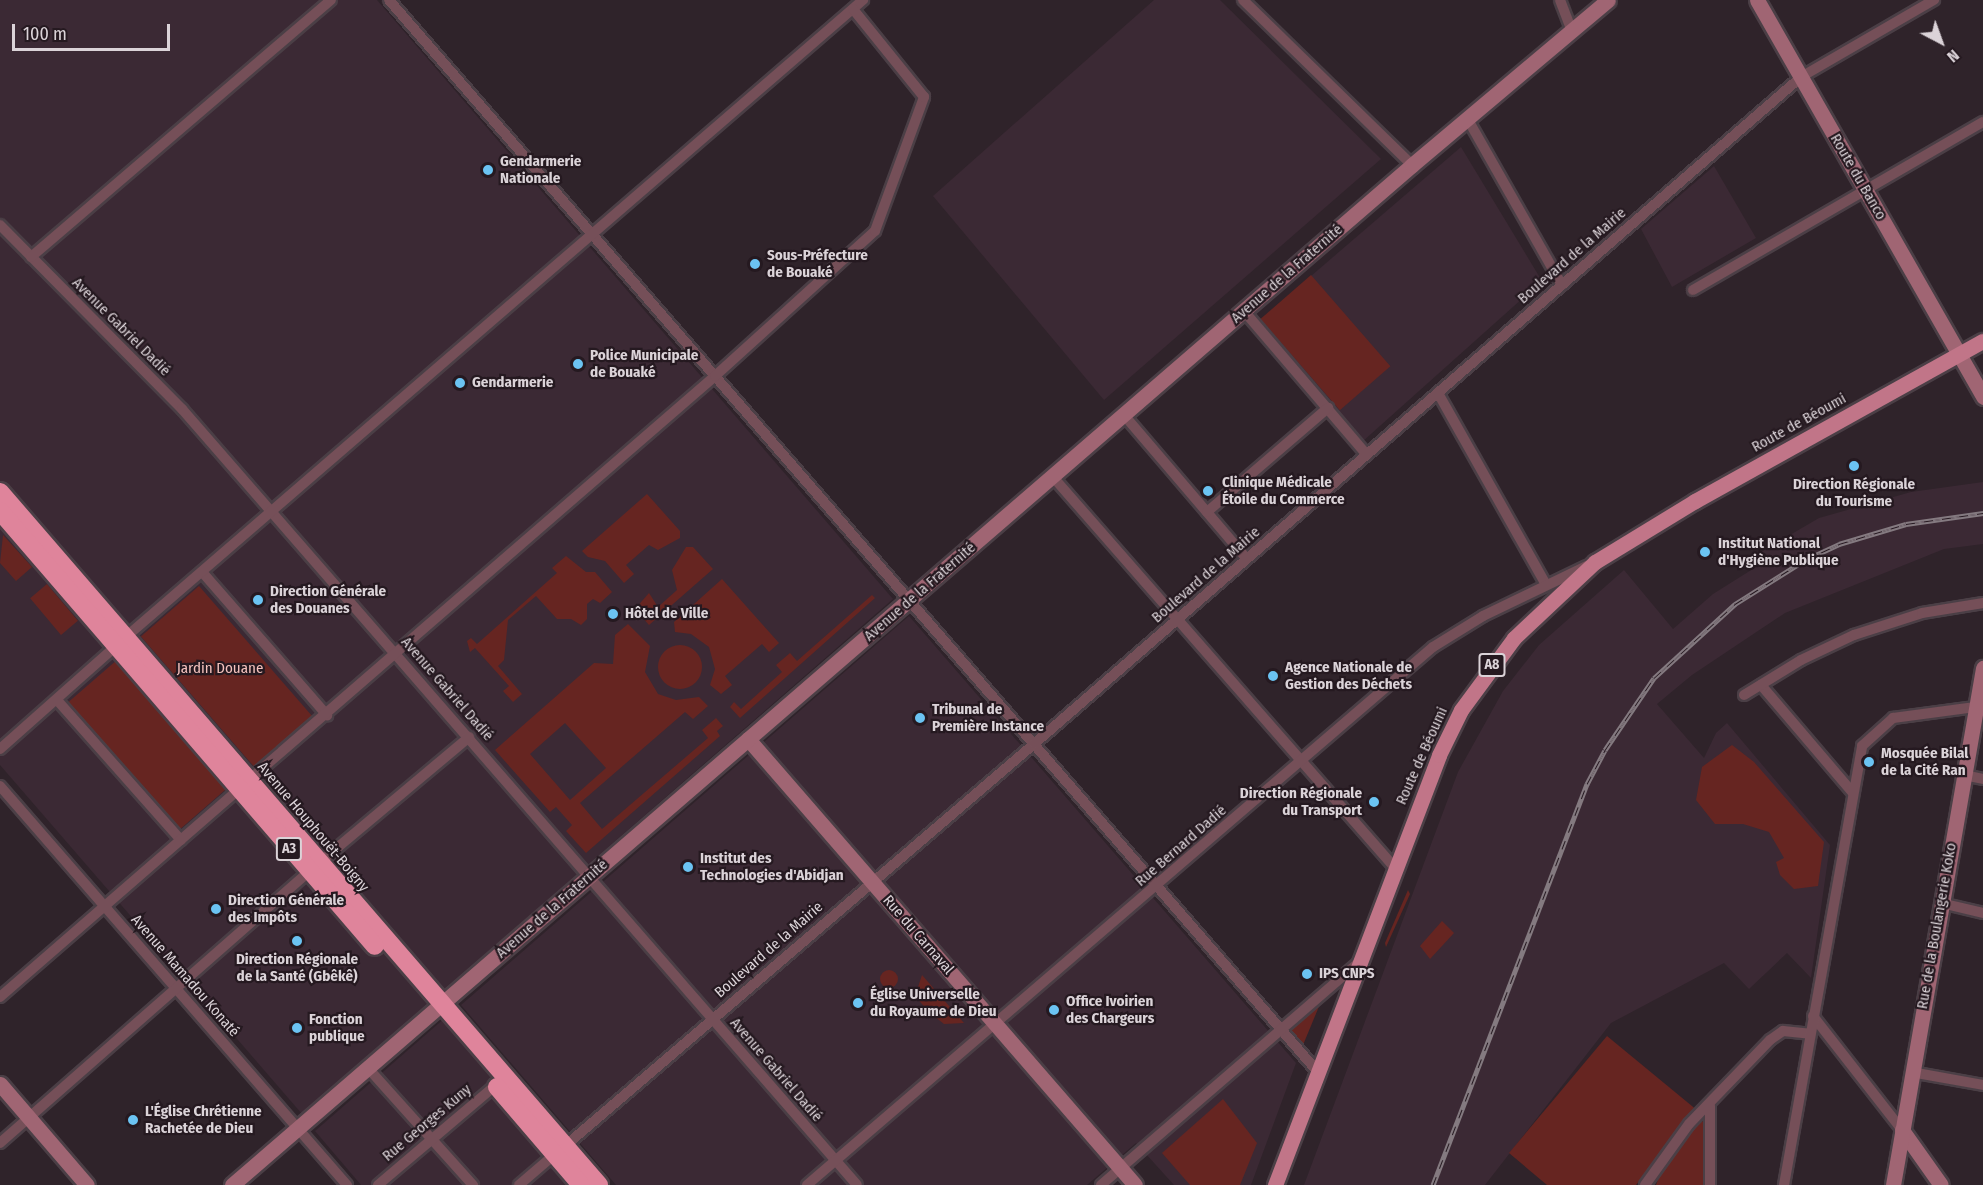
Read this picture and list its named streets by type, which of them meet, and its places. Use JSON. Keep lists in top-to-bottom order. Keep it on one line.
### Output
{"streets":{"highway":["Avenue Houphouët-Boigny","A3"],"main road":["Route de Béoumi","A8"],"street":["Route du Banco","Boulevard de la Mairie","Avenue de la Fraternité","Avenue Gabriel Dadié","Rue Bernard Dadié","Rue de la Boulangerie Koko","Rue du Carnaval","Avenue Mamadou Konaté","Rue Georges Kuny"]},"crossings":[["Route du Banco","Boulevard de la Mairie"],["Route du Banco","Route de Béoumi"],["Boulevard de la Mairie","Avenue Gabriel Dadié"],["Boulevard de la Mairie","Avenue Houphouët-Boigny"],["Boulevard de la Mairie","Rue du Carnaval"],["Avenue de la Fraternité","Avenue Gabriel Dadié"],["Avenue de la Fraternité","Avenue Houphouët-Boigny"],["Avenue de la Fraternité","Rue du Carnaval"],["Avenue de la Fraternité","Avenue Mamadou Konaté"],["Avenue Gabriel Dadié","Rue Bernard Dadié"],["Route de Béoumi","Rue Bernard Dadié"],["Avenue Houphouët-Boigny","Rue Georges Kuny"],["Rue Bernard Dadié","Rue du Carnaval"]],"parks":["Jardin Douane"],"places":["Gendarmerie Nationale","Sous-Préfecture de Bouaké","Police Municipale de Bouaké","Gendarmerie","Direction Régionale du Tourisme","Clinique Médicale Étoile du Commerce","Institut National d'Hygiène Publique","Direction Générale des Douanes","Hôtel de Ville","Agence Nationale de Gestion des Déchets","Tribunal de Première Instance","Mosquée Bilal de la Cité Ran","Direction Régionale du Transport","Institut des Technologies d'Abidjan","Direction Générale des Impôts","Direction Régionale de la Santé (Gbêkê)","IPS CNPS","Église Universelle du Royaume de Dieu","Office Ivoirien des Chargeurs","Fonction publique","L'Église Chrétienne Rachetée de Dieu"],"scale_bar":"100 m","north":"bottom right"}
